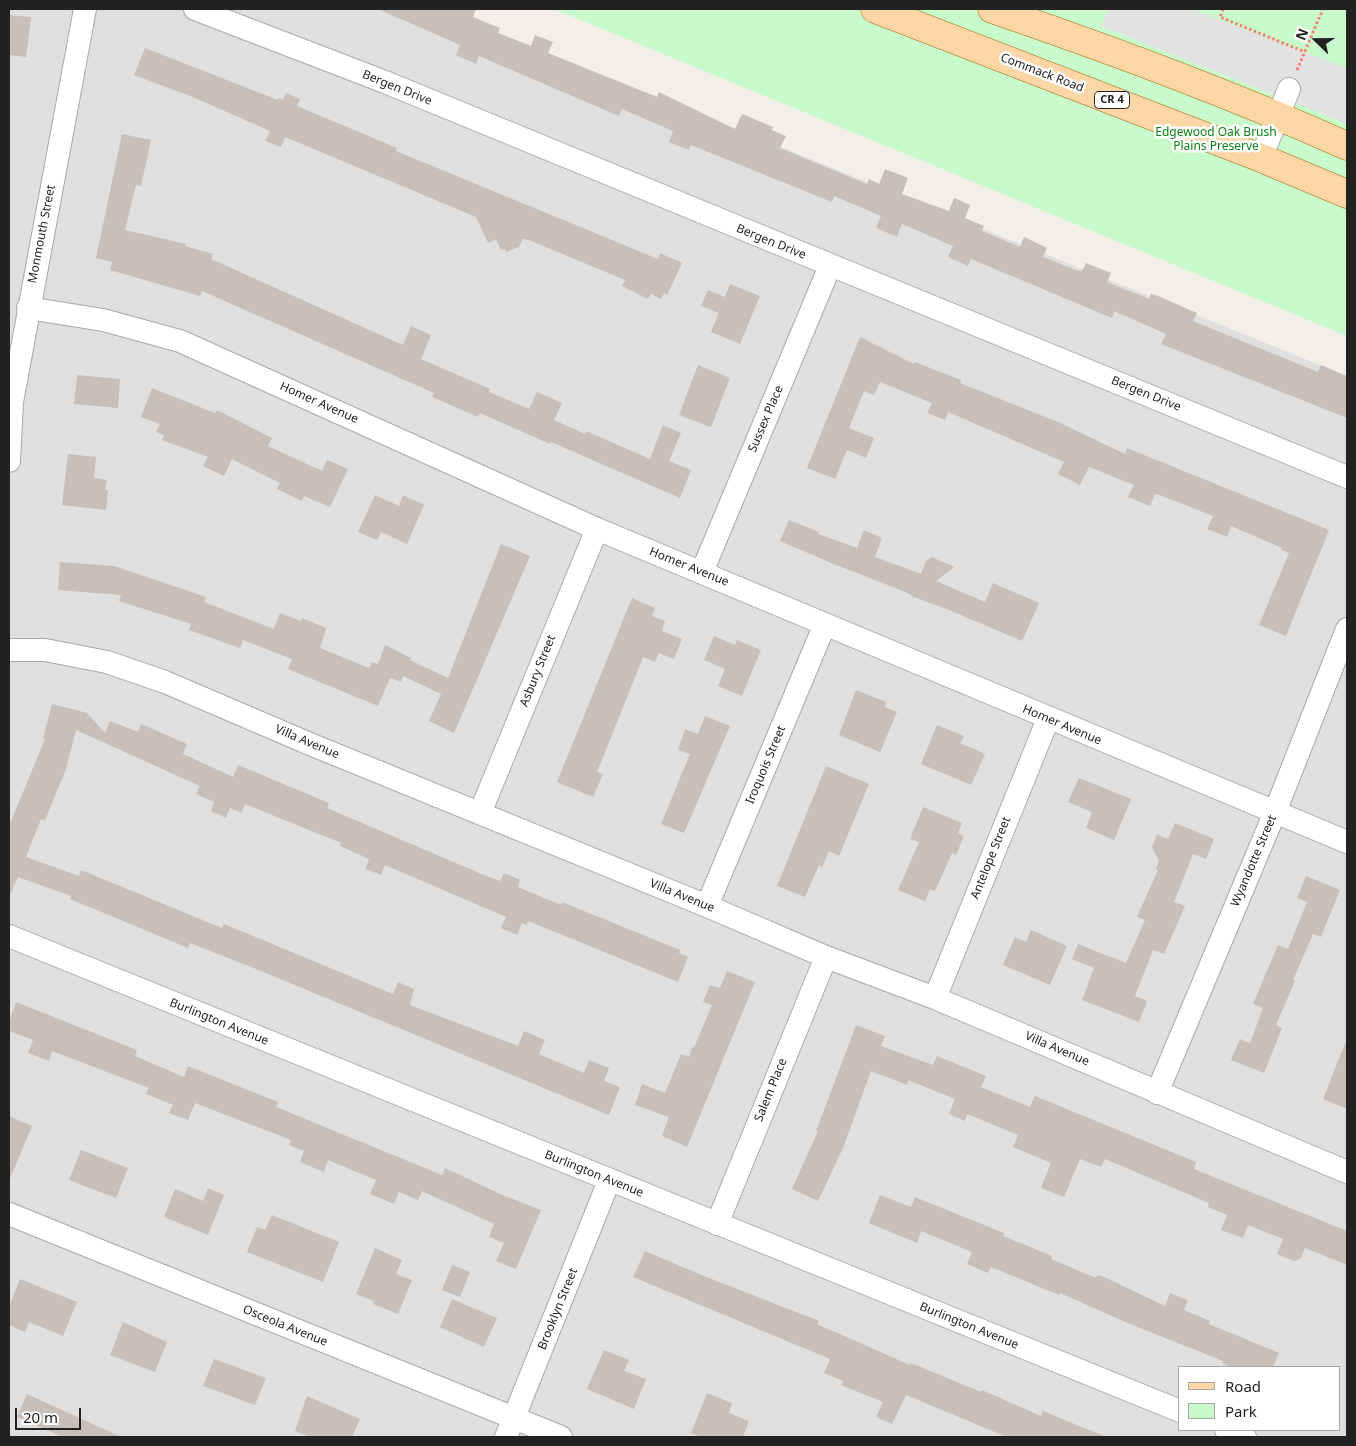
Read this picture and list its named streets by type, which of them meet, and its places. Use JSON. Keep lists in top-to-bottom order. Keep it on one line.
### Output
{"streets":{"main road":["Commack Road","CR 4"],"street":["Bergen Drive","Monmouth Street","Homer Avenue","Sussex Place","Asbury Street","Villa Avenue","Iroquois Street","Antelope Street","Wyandotte Street","Burlington Avenue","Salem Place","Brooklyn Street","Osceola Avenue"]},"crossings":[["Bergen Drive","Sussex Place"],["Monmouth Street","Homer Avenue"],["Homer Avenue","Sussex Place"],["Homer Avenue","Asbury Street"],["Homer Avenue","Iroquois Street"],["Homer Avenue","Antelope Street"],["Homer Avenue","Wyandotte Street"],["Asbury Street","Villa Avenue"],["Villa Avenue","Iroquois Street"],["Villa Avenue","Antelope Street"],["Villa Avenue","Wyandotte Street"],["Villa Avenue","Salem Place"],["Burlington Avenue","Salem Place"],["Burlington Avenue","Brooklyn Street"],["Brooklyn Street","Osceola Avenue"]],"parks":["Edgewood Oak Brush Plains Preserve"],"legend":["Road","Park"],"scale_bar":"20 m","north":"left"}
